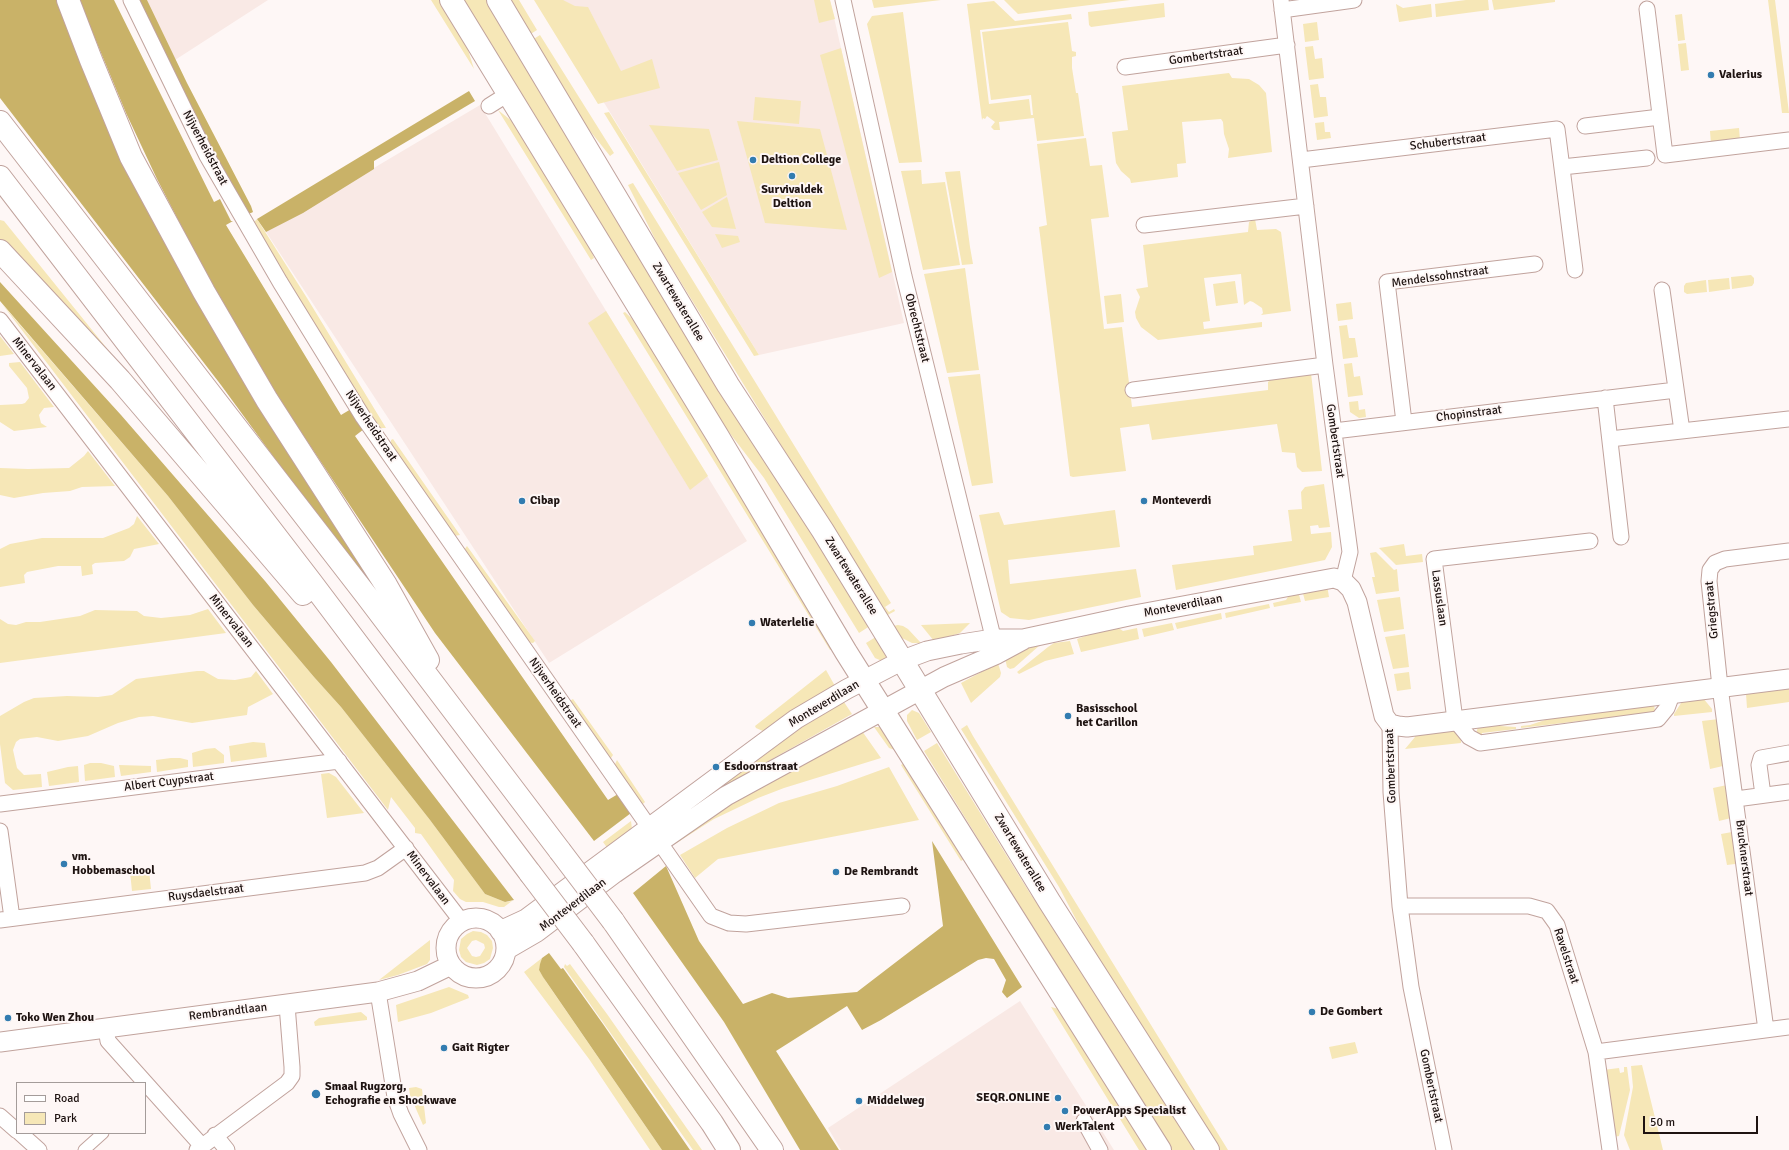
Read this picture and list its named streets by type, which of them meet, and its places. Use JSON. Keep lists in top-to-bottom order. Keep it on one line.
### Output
{"streets":{"main road":["Zwartewaterallee"],"street":["Gombertstraat","Schubertstraat","Nijverheidstraat","Mendelssohnstraat","Obrechtstraat","Minervalaan","Chopinstraat","Lassuslaan","Monteverdilaan","Griegstraat","Albert Cuypstraat","Brucknerstraat","Ruysdaelstraat","Ravelstraat","Rembrandtlaan"]},"crossings":[["Gombertstraat","Schubertstraat"],["Gombertstraat","Chopinstraat"],["Gombertstraat","Monteverdilaan"],["Gombertstraat","Ravelstraat"],["Nijverheidstraat","Monteverdilaan"],["Mendelssohnstraat","Chopinstraat"],["Zwartewaterallee","Monteverdilaan"],["Obrechtstraat","Monteverdilaan"],["Minervalaan","Monteverdilaan"],["Minervalaan","Albert Cuypstraat"],["Minervalaan","Ruysdaelstraat"],["Minervalaan","Rembrandtlaan"],["Monteverdilaan","Rembrandtlaan"],["Griegstraat","Brucknerstraat"]],"places":["Valerius","Deltion College","Survivaldek Deltion","Cibap","Monteverdi","Waterlelie","Basisschool het Carillon","Esdoornstraat","vm. Hobbemaschool","De Rembrandt","De Gombert","Toko Wen Zhou","Gait Rigter","Smaal Rugzorg, Echografie en Shockwave","SEQR.ONLINE","Middelweg","PowerApps Specialist","WerkTalent"],"legend":["Road","Park"],"scale_bar":"50 m"}
